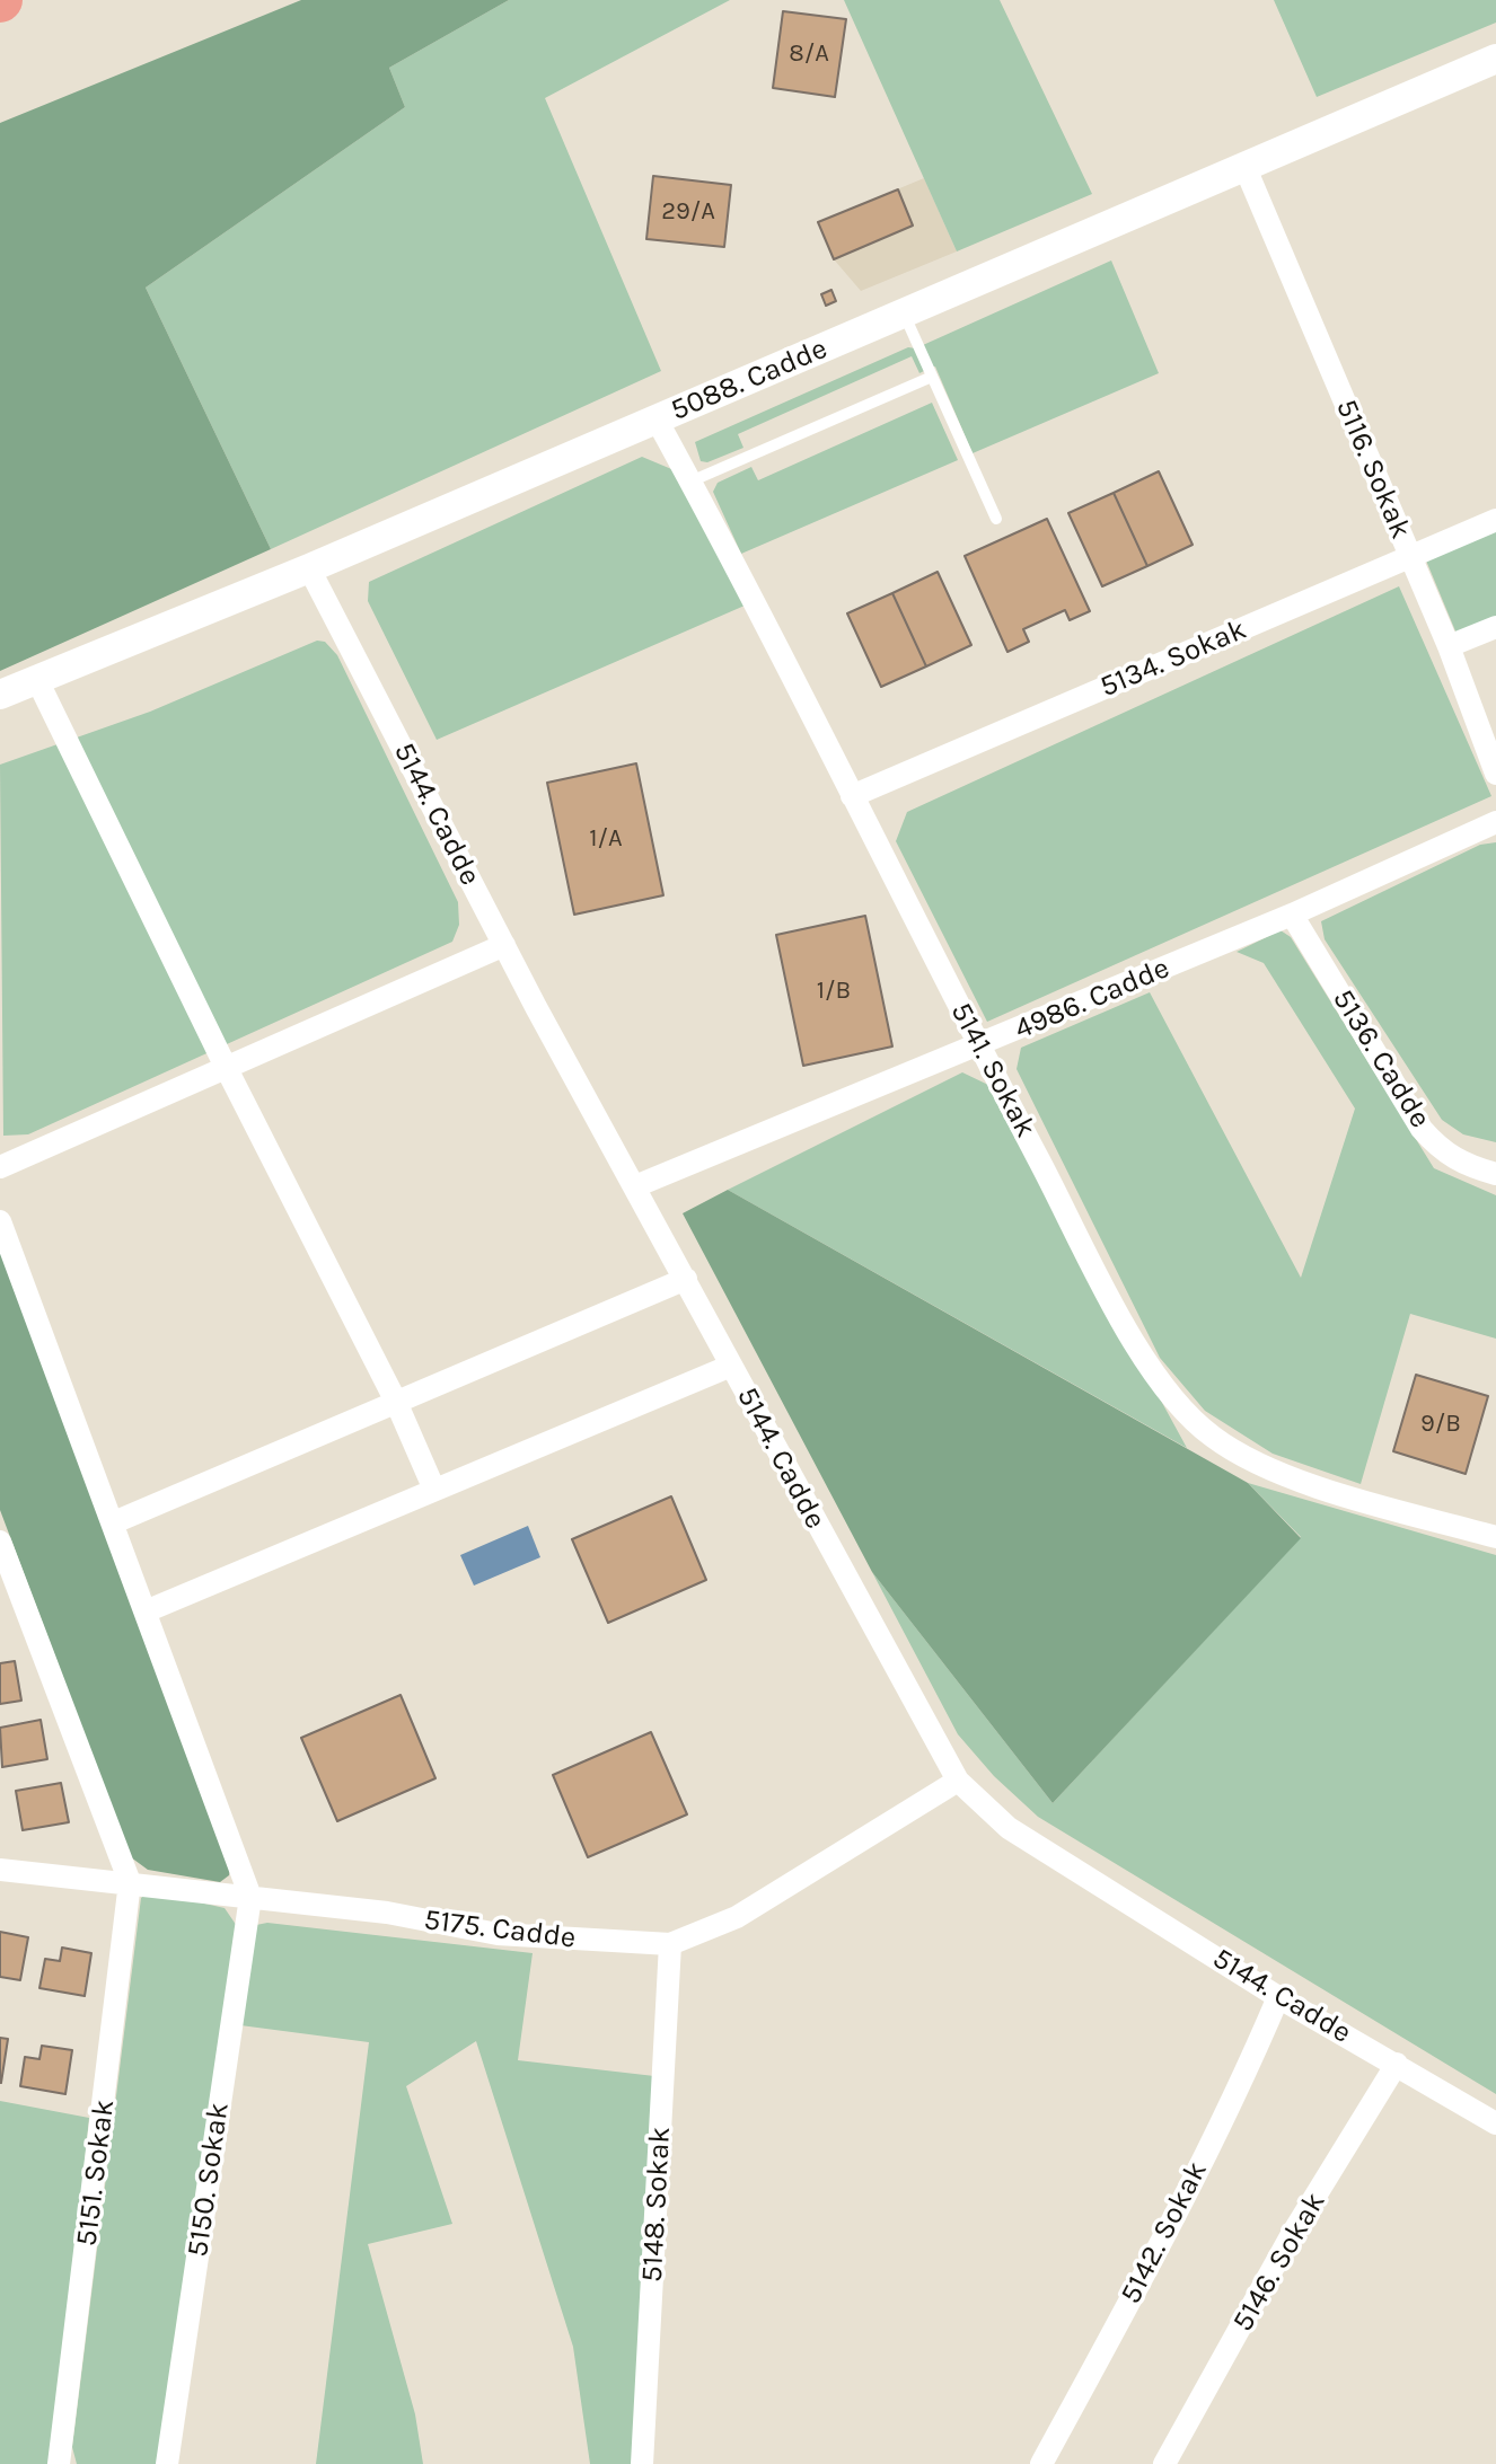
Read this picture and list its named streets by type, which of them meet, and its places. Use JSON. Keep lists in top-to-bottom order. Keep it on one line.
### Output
{"streets":{"street":["5088. Cadde","5116. Sokak","5134. Sokak","5144. Cadde","4986. Cadde","5136. Cadde","5141. Sokak","5175. Cadde","5151. Sokak","5150. Sokak","5148. Sokak","5142. Sokak","5146. Sokak"]},"crossings":[["5088. Cadde","5116. Sokak"],["5088. Cadde","5144. Cadde"],["5088. Cadde","5141. Sokak"],["5116. Sokak","5134. Sokak"],["5134. Sokak","5141. Sokak"],["5144. Cadde","4986. Cadde"],["5144. Cadde","5175. Cadde"],["5144. Cadde","5142. Sokak"],["5144. Cadde","5146. Sokak"],["4986. Cadde","5136. Cadde"],["4986. Cadde","5141. Sokak"],["5175. Cadde","5151. Sokak"],["5175. Cadde","5150. Sokak"],["5175. Cadde","5148. Sokak"]],"house_numbers":["8/A","29/A","1/A","1/B","9/B"]}
